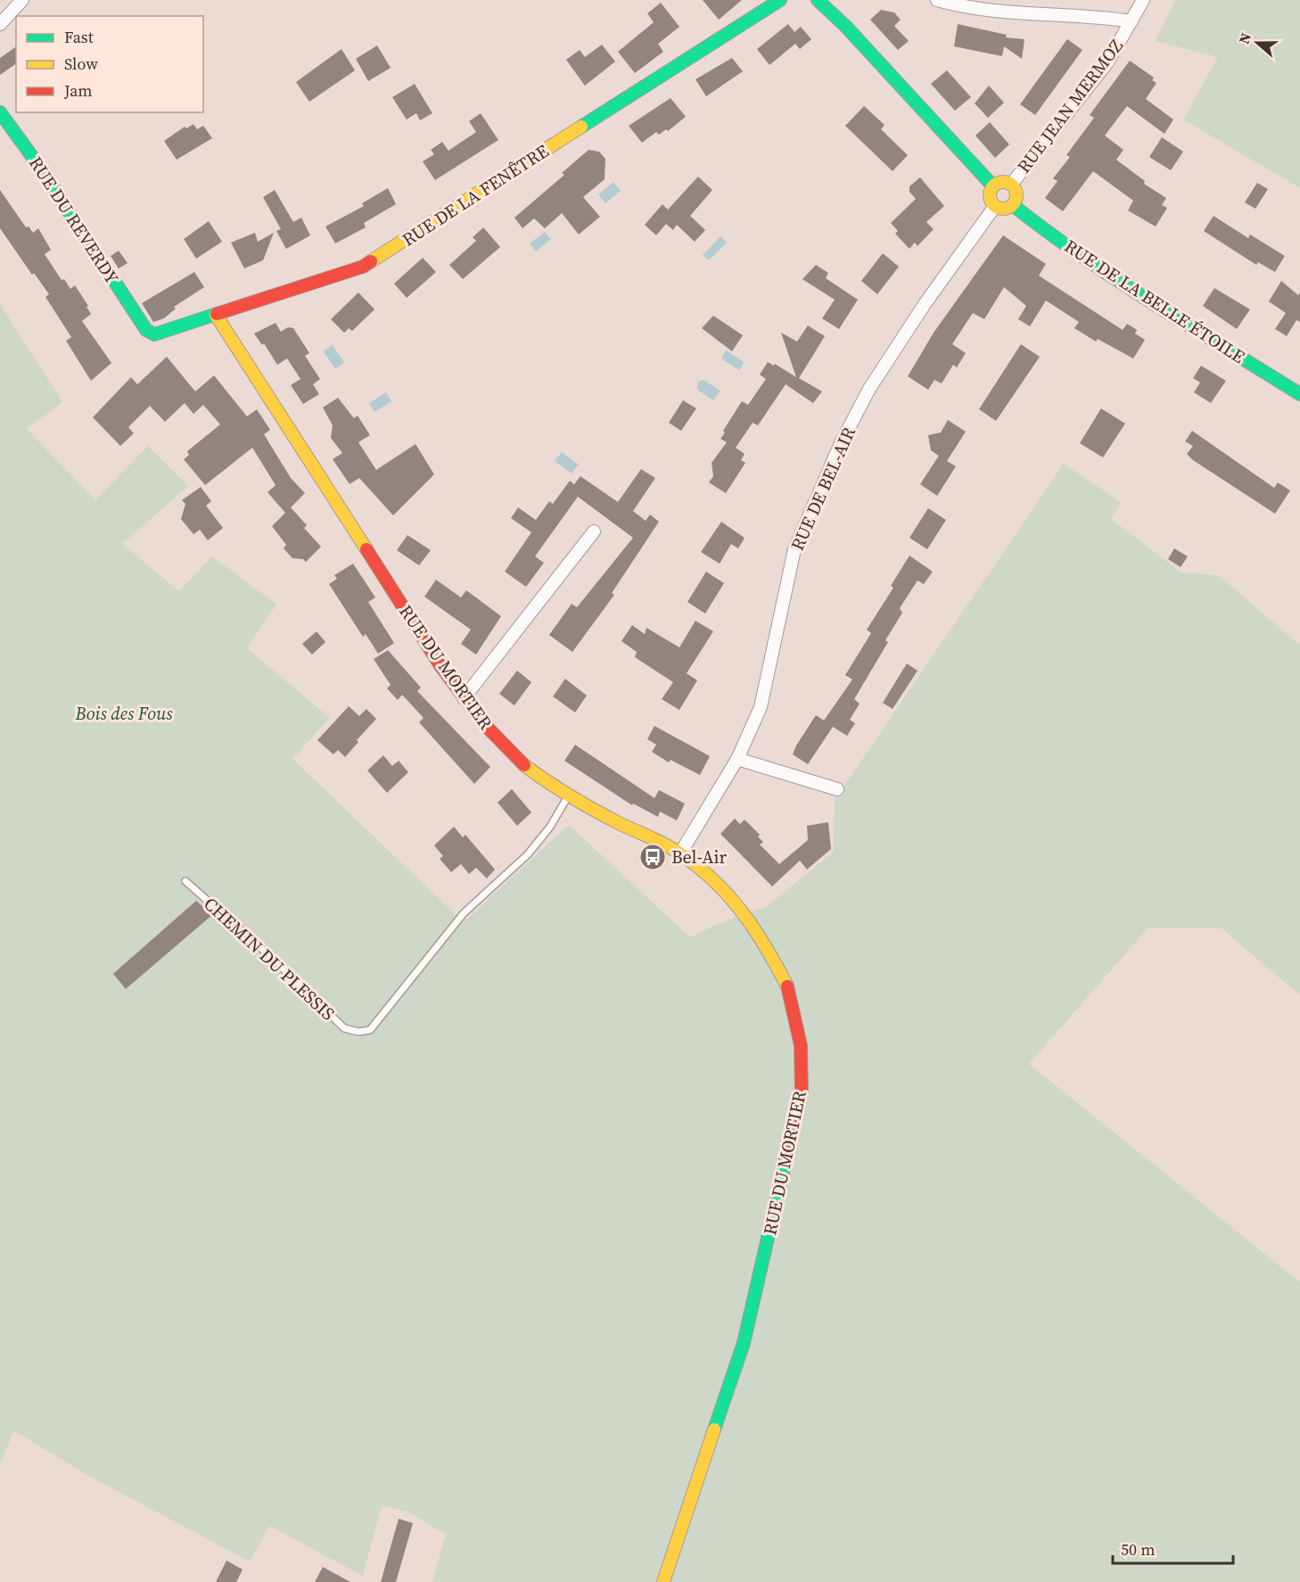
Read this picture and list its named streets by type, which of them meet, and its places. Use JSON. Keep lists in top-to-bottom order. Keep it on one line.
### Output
{"streets":{"street":["RUE JEAN MERMOZ","RUE DE LA FENÊTRE","RUE DU REVERDY","RUE DE LA BELLE ÉTOILE","RUE DE BEL-AIR","RUE DU MORTIER"],"lane":["CHEMIN DU PLESSIS"]},"crossings":[["RUE JEAN MERMOZ","RUE DE LA BELLE ÉTOILE"],["RUE JEAN MERMOZ","RUE DE BEL-AIR"],["RUE DE LA FENÊTRE","RUE DU REVERDY"],["RUE DE LA FENÊTRE","RUE DU MORTIER"],["RUE DE LA BELLE ÉTOILE","RUE DE BEL-AIR"],["RUE DE BEL-AIR","RUE DU MORTIER"],["RUE DU MORTIER","CHEMIN DU PLESSIS"]],"parks":["Bois des Fous"],"places":{"bus stop":["Bel-Air"]},"legend":["Fast","Slow","Jam"],"scale_bar":"50 m","north":"left"}
